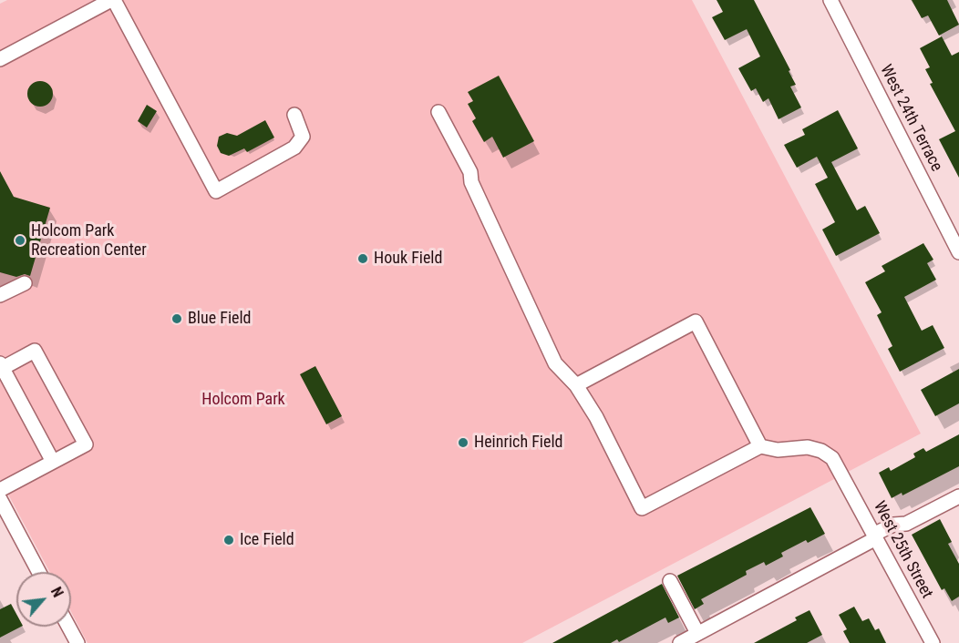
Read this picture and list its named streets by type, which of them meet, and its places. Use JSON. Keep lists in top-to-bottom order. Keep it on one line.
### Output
{"streets":{"street":["West 24th Terrace","West 25th Street"]},"parks":["Holcom Park"],"places":["Holcom Park Recreation Center","Houk Field","Blue Field","Heinrich Field","Ice Field"],"north":"top right"}
